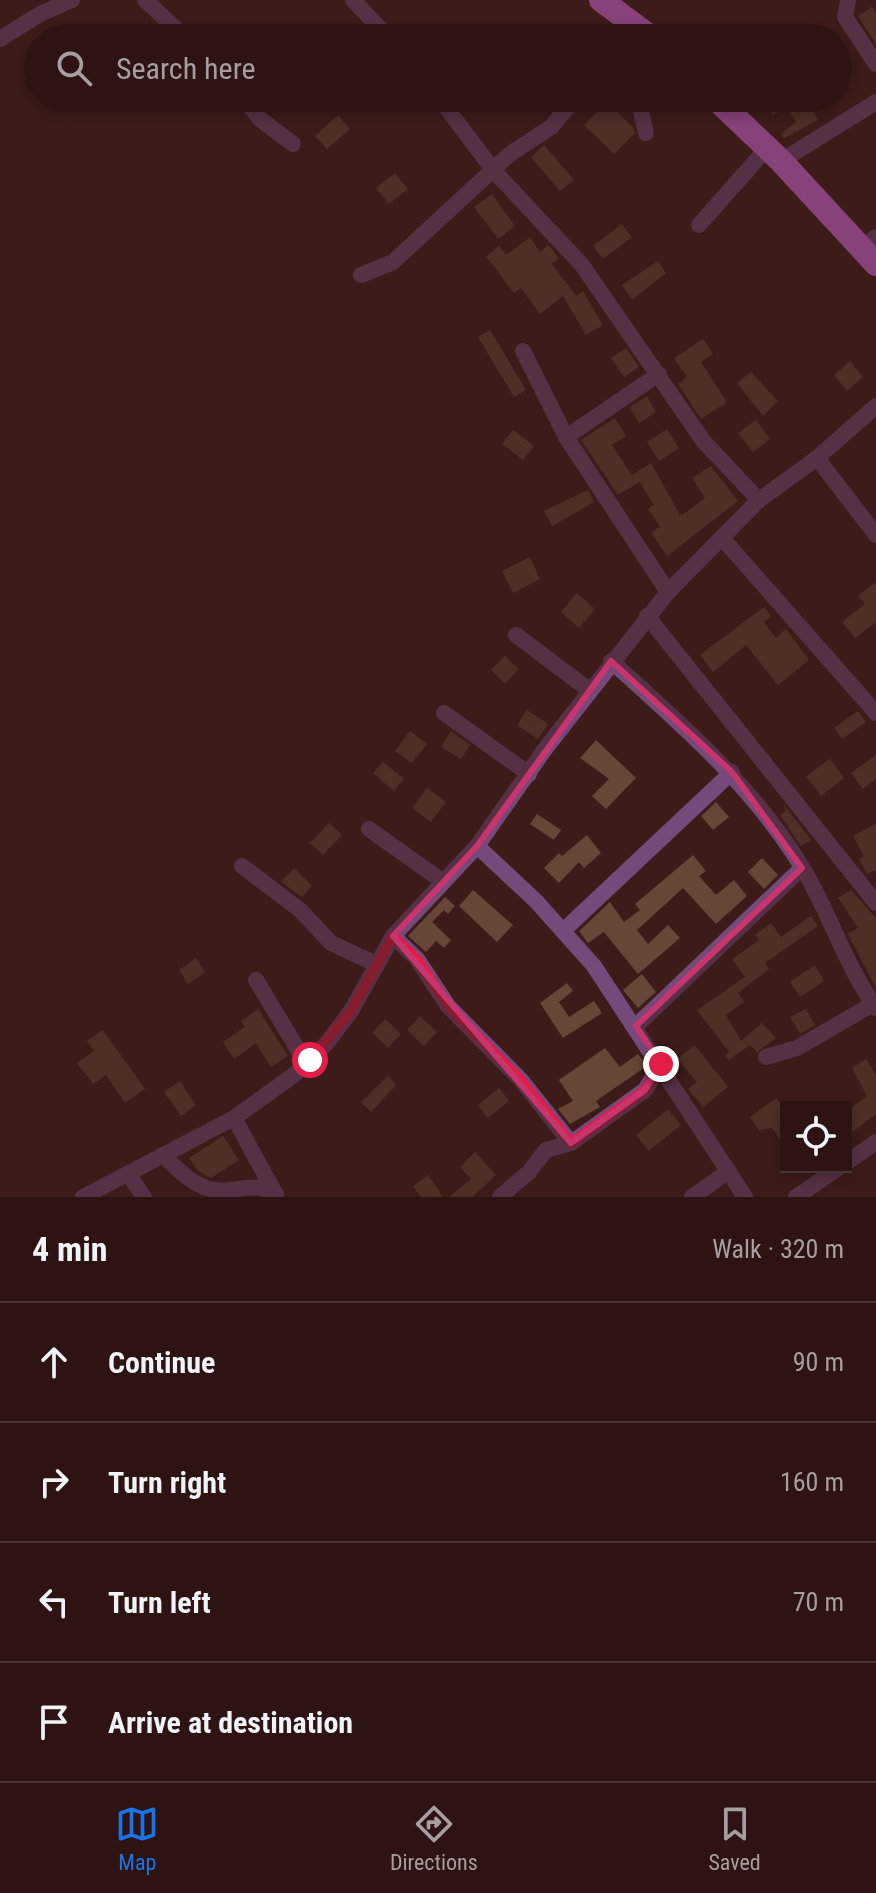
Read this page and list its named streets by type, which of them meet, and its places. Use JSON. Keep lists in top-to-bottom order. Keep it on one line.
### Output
{"page":{"search":"Search here","heading":["4 min","Walk · 320 m"],"list":[["Continue","90 m"],["Turn right","160 m"],["Turn left","70 m"],"Arrive at destination"],"nav":["Map","Directions","Saved"]}}
